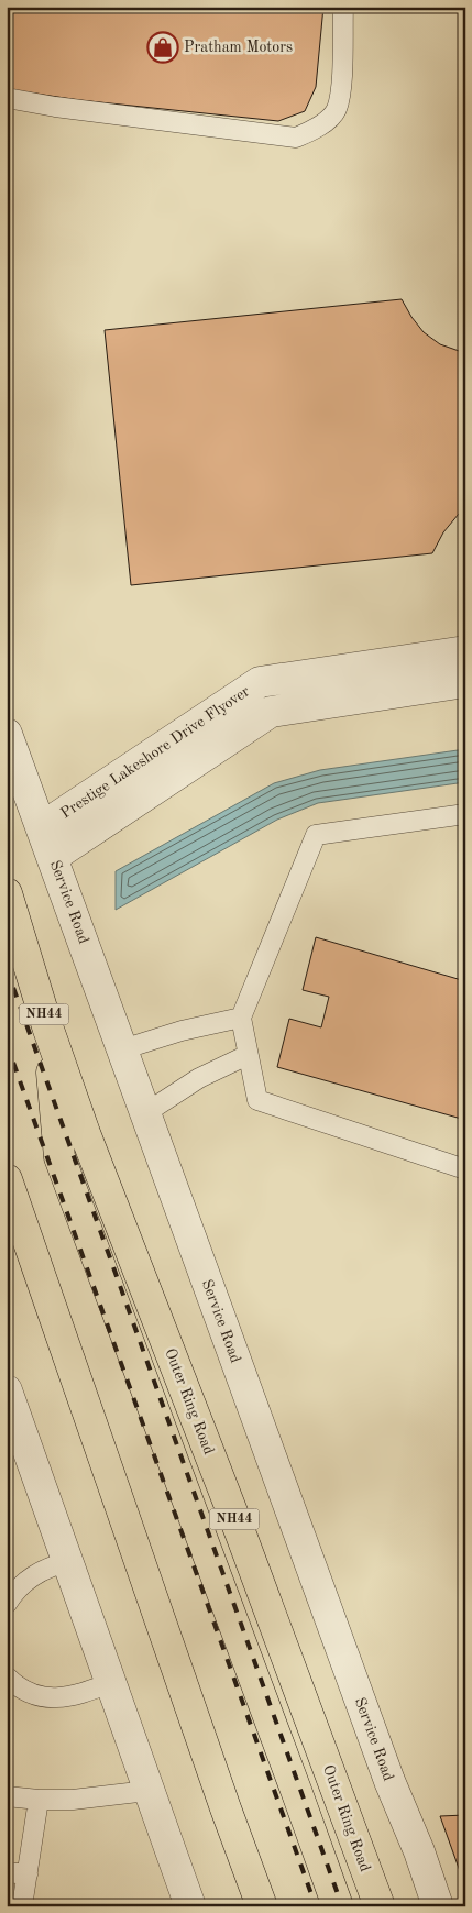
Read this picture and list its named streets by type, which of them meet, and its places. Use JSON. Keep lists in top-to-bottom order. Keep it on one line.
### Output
{"streets":{"highway":["NH44","Outer Ring Road"],"street":["Prestige Lakeshore Drive Flyover","Service Road"]},"crossings":[["Prestige Lakeshore Drive Flyover","Service Road"]],"places":{"shop":["Pratham Motors"]}}
